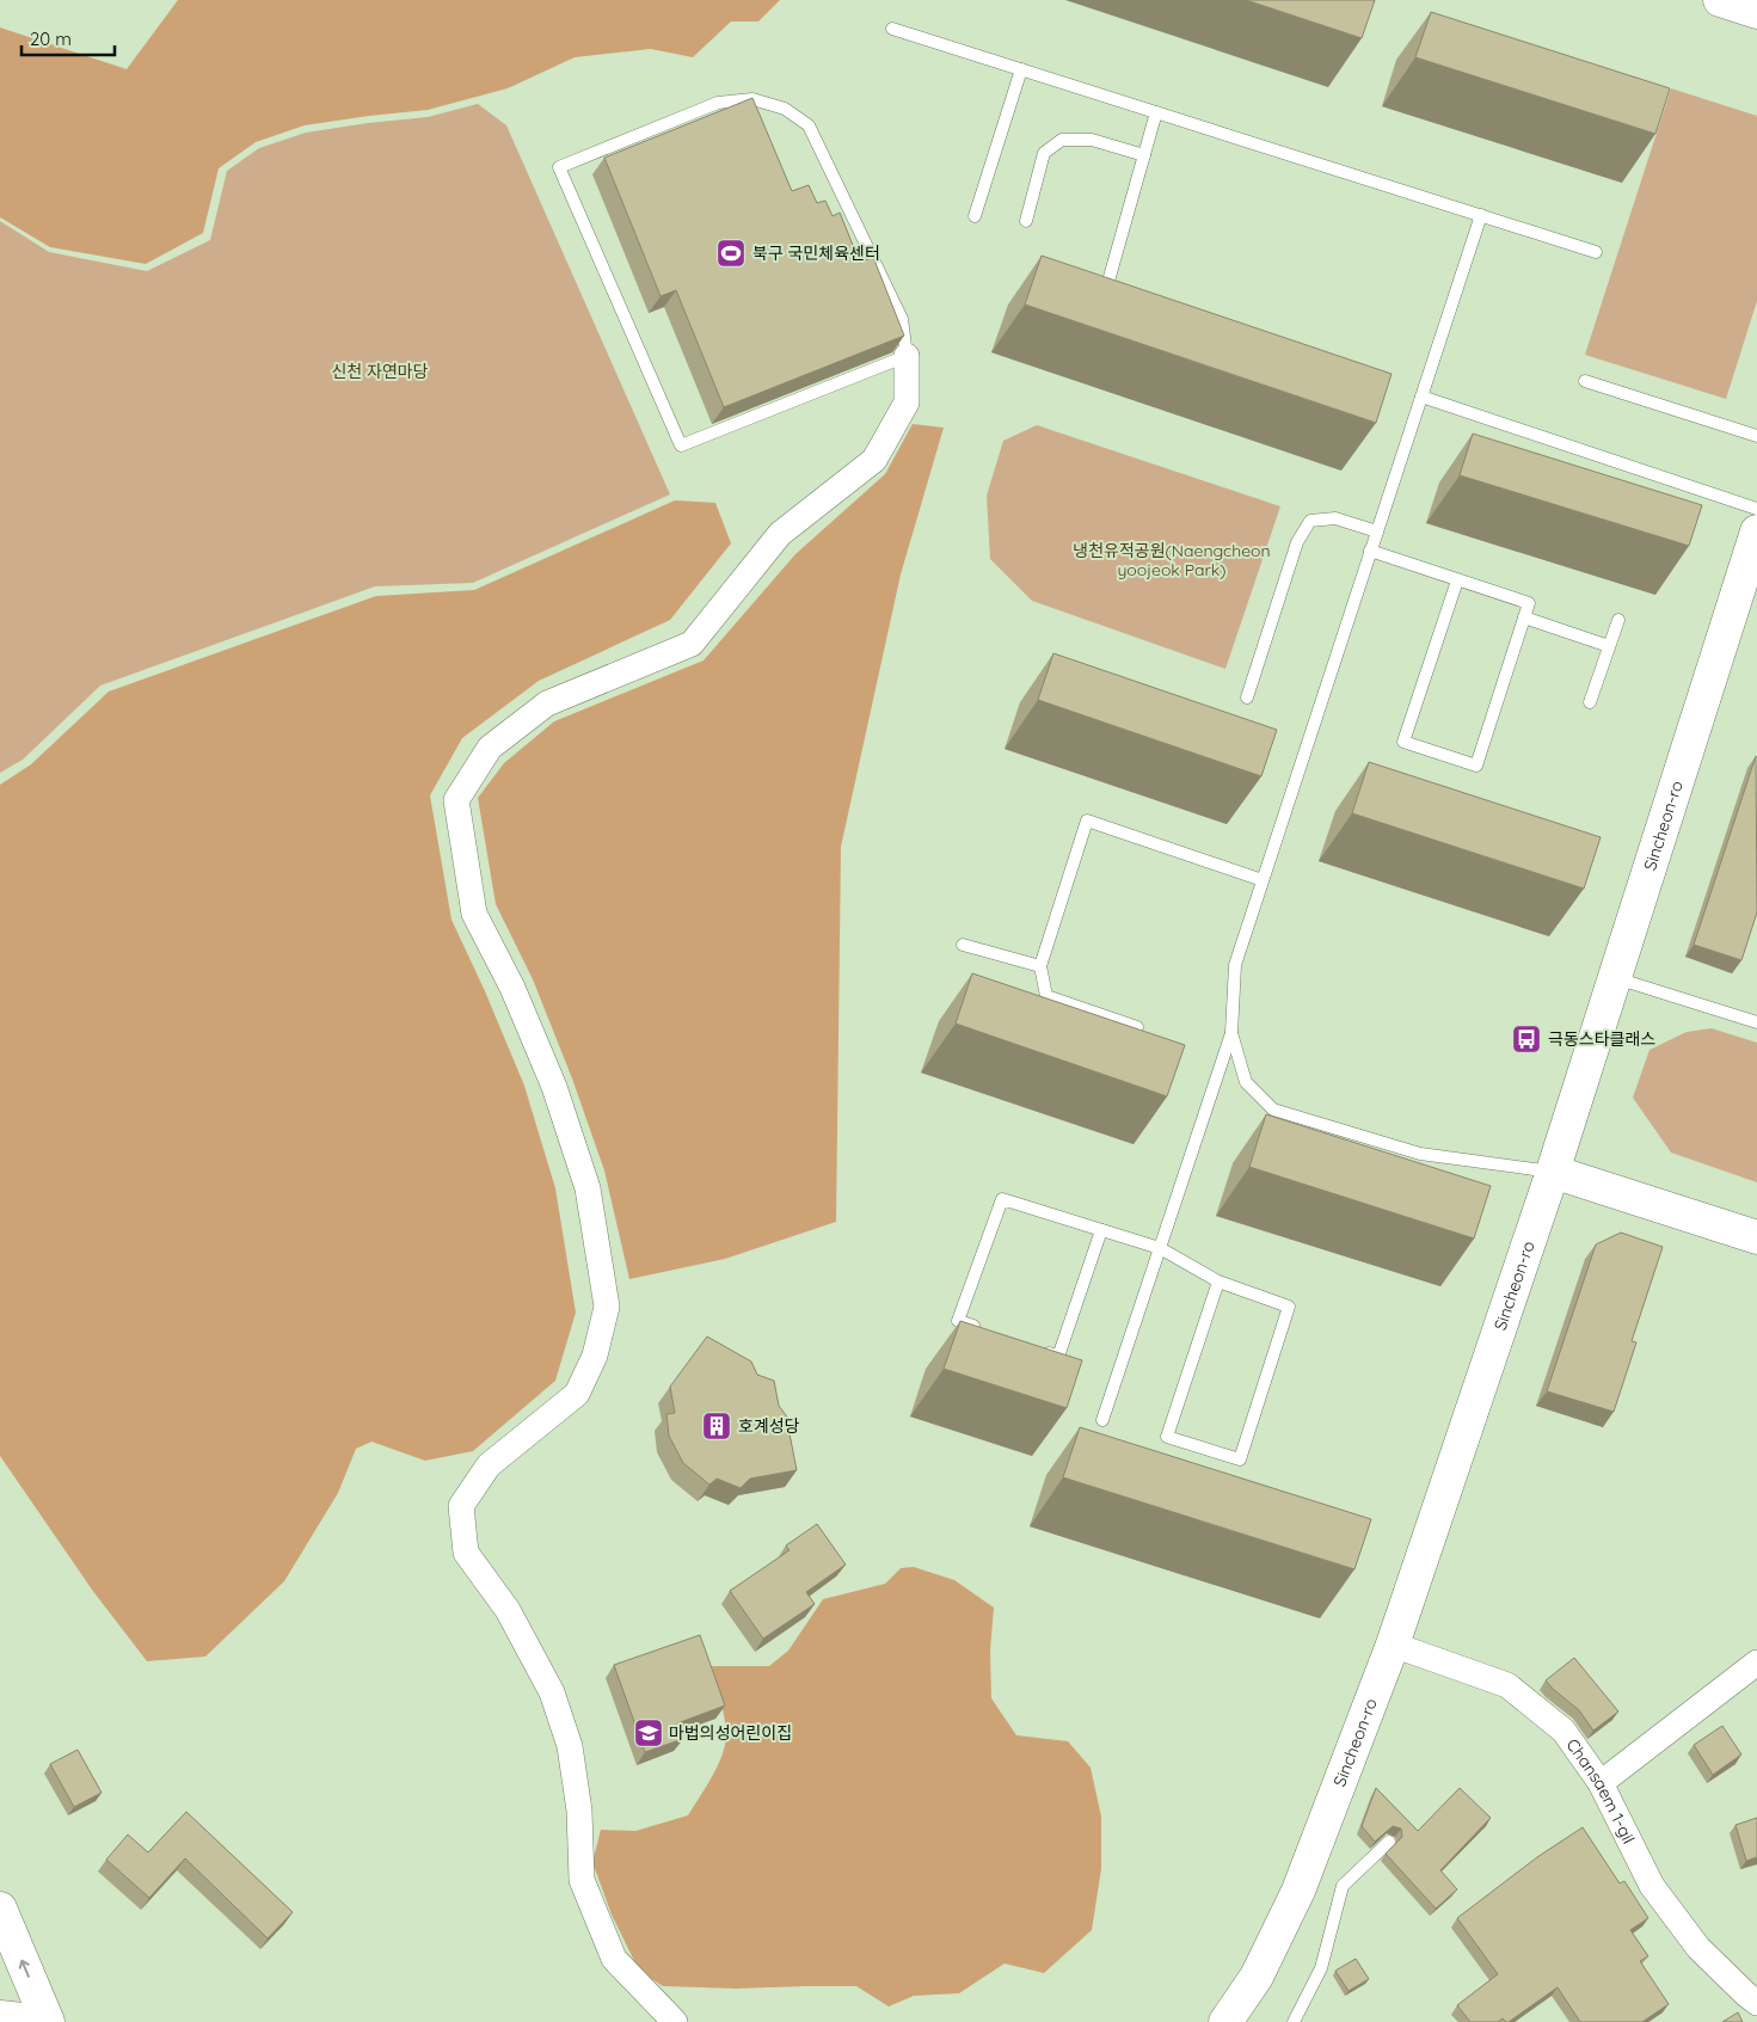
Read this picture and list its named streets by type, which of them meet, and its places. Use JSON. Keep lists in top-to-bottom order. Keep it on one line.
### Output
{"streets":{"street":["Sincheon-ro","Chansaem 1-gil"]},"crossings":[["Sincheon-ro","Chansaem 1-gil"]],"parks":["신천 자연마당","냉천유적공원(Naengcheon yoojeok Park)"],"places":{"sports":["북구 국민체육센터"],"bus stop":["극동스타클래스"],"building":["호계성당"],"school or university":["마법의성어린이집"]},"scale_bar":"20 m"}
